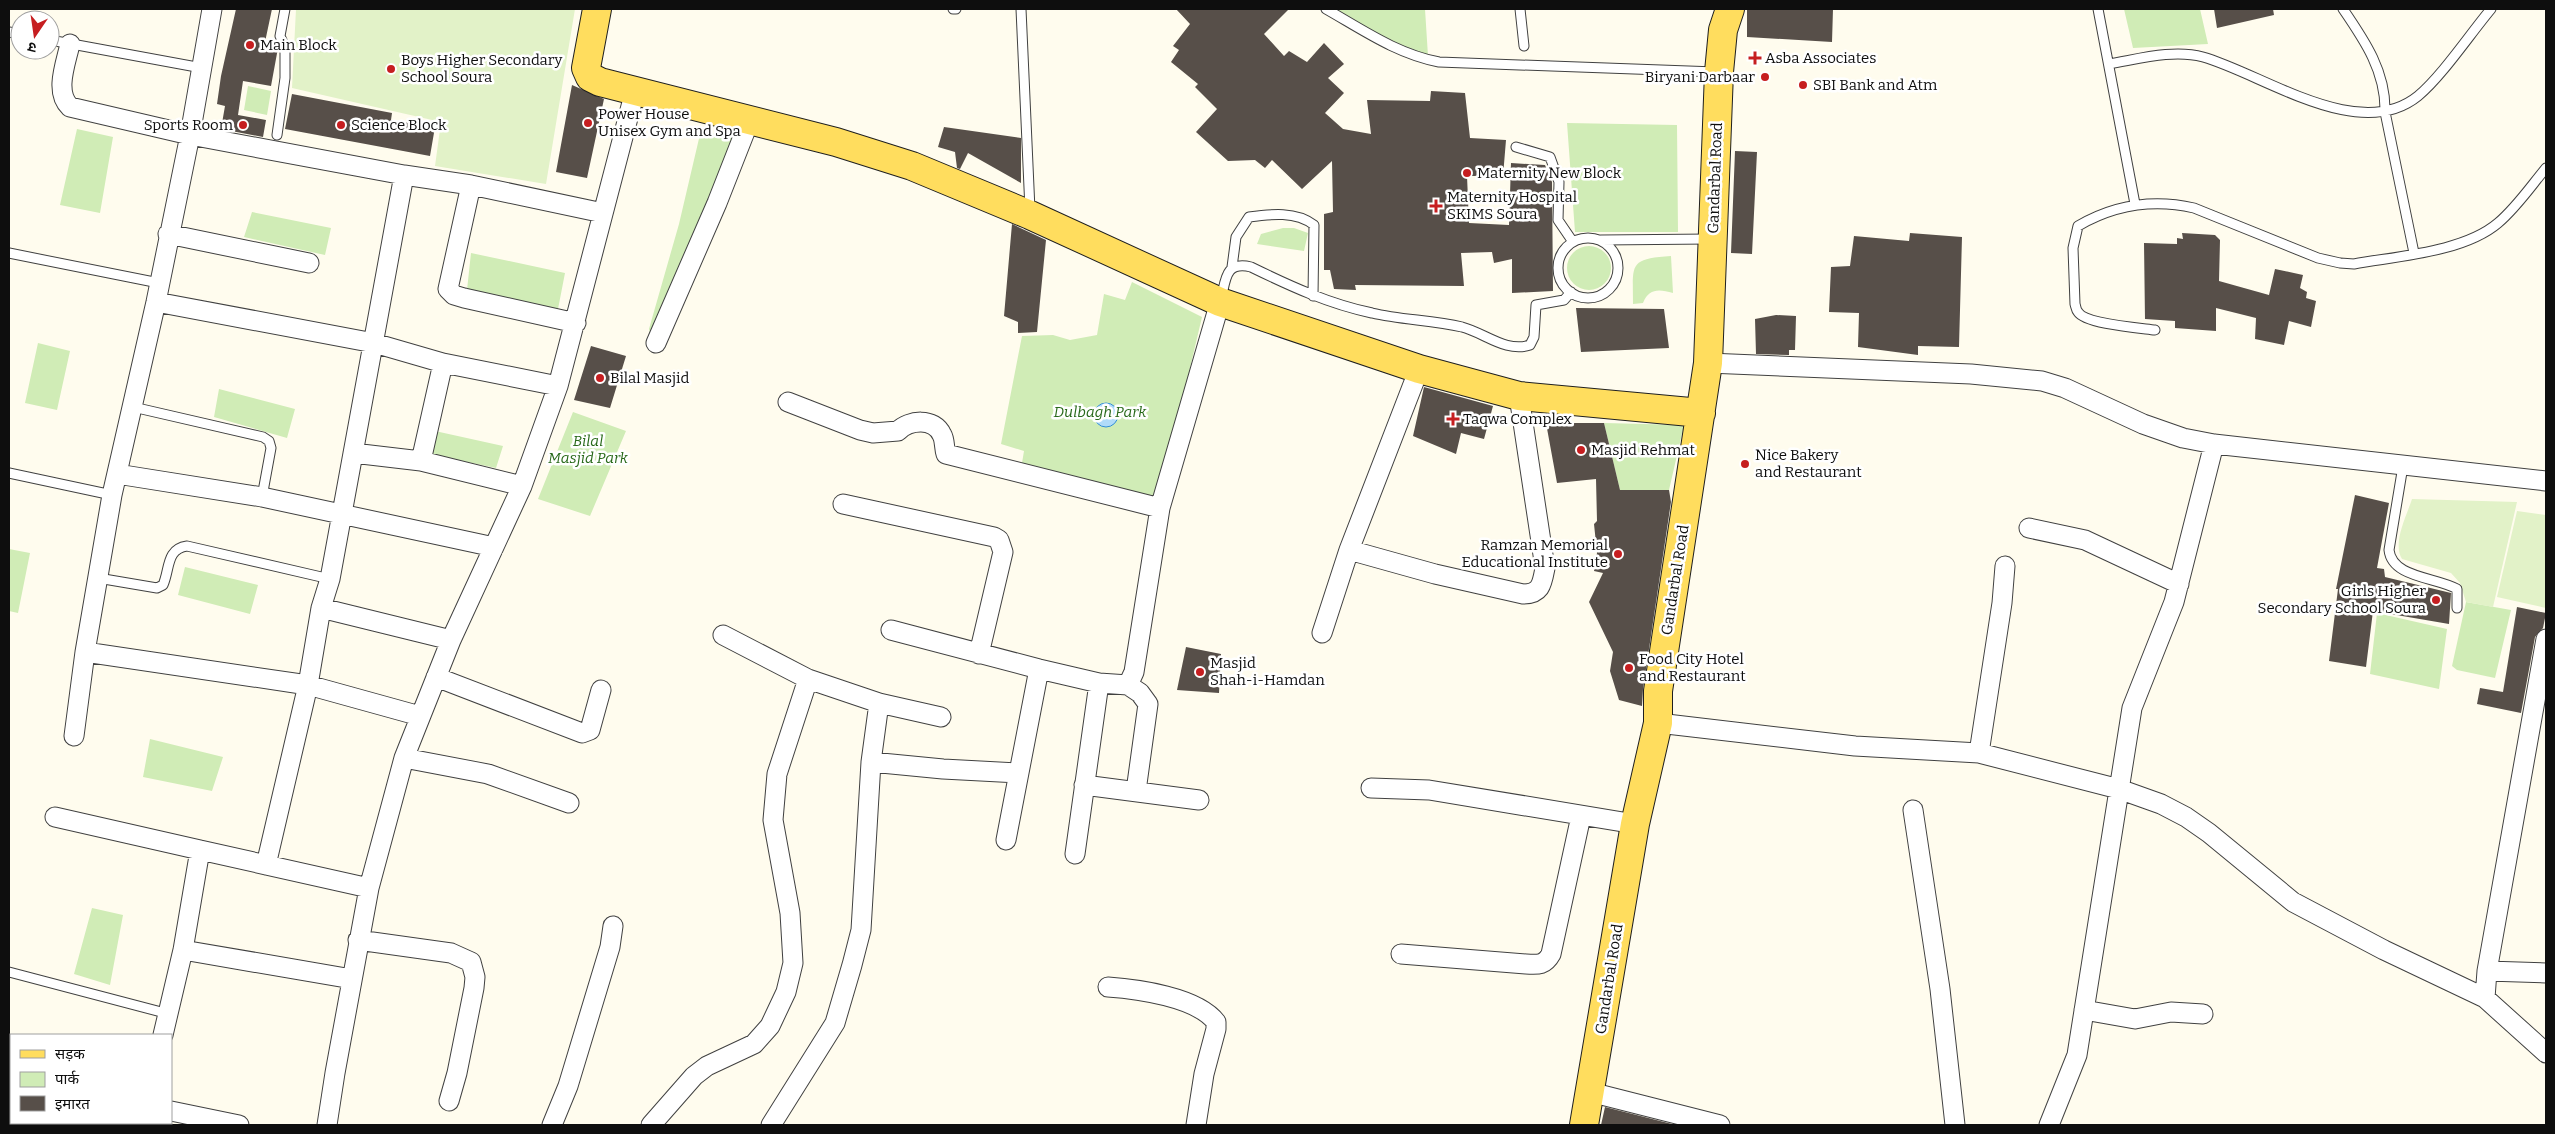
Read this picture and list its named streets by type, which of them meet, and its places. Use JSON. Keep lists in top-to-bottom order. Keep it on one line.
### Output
{"streets":{"main road":["Gandarbal Road"]},"parks":["Dulbagh Park","Bilal Masjid Park"],"places":{"other":["Main Block","Boys Higher Secondary School Soura","Biryani Darbaar","SBI Bank and Atm","Power House Unisex Gym and Spa","Sports Room","Science Block","Maternity New Block","Bilal Masjid","Masjid Rehmat","Nice Bakery and Restaurant","Ramzan Memorial Educational Institute","Girls Higher Secondary School Soura","Food City Hotel and Restaurant","Masjid Shah-i-Hamdan"],"health":["Asba Associates","Maternity Hospital SKIMS Soura","Taqwa Complex"]},"legend":["सड़क","पार्क","इमारत"],"north":"bottom"}
